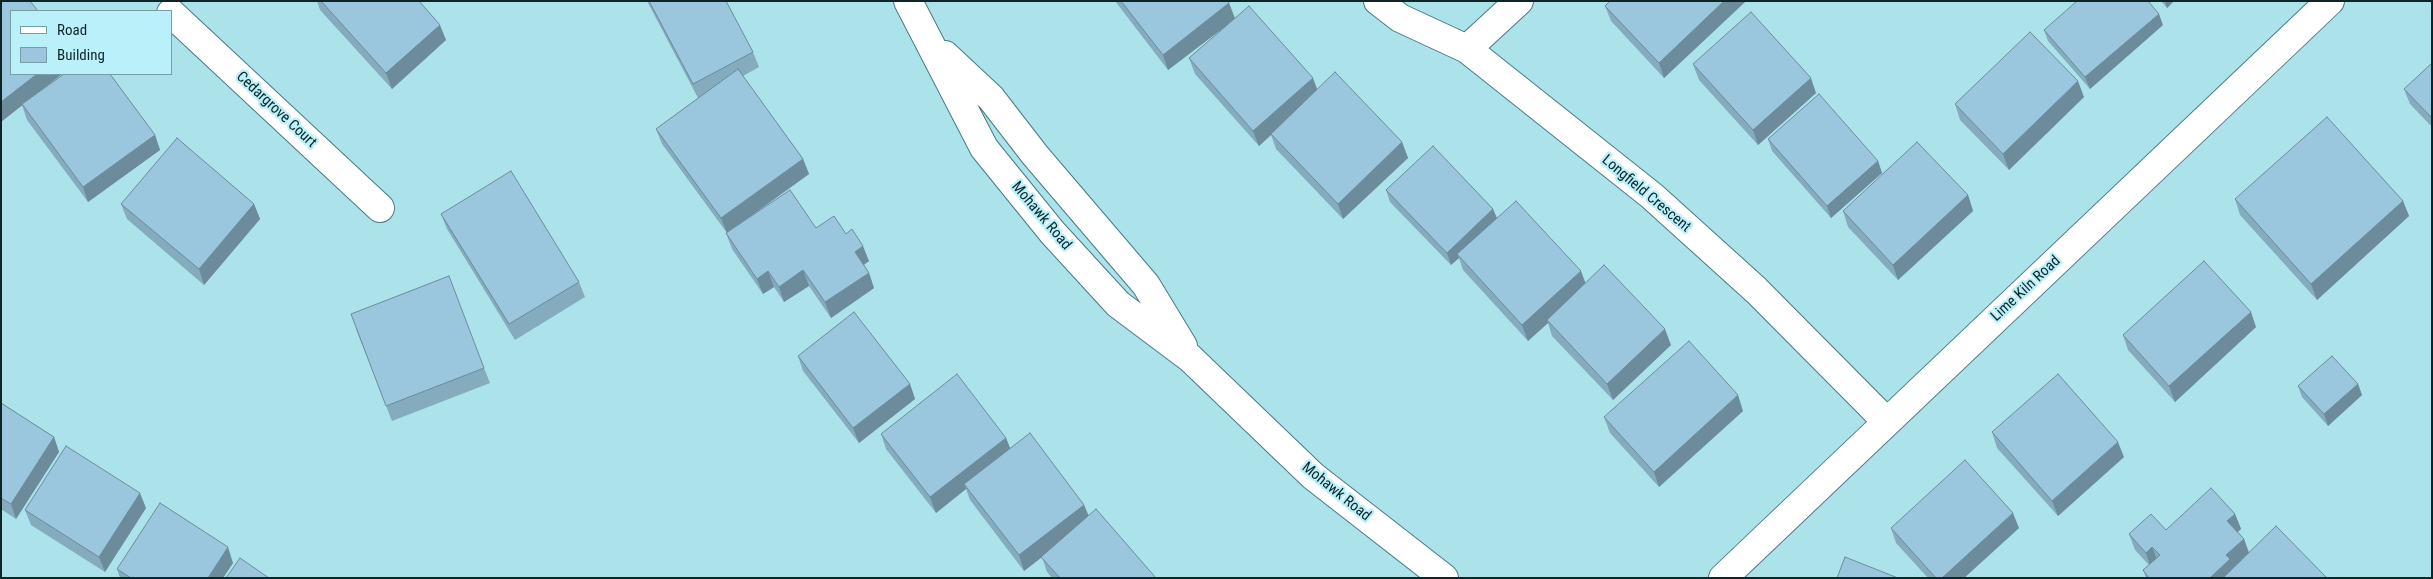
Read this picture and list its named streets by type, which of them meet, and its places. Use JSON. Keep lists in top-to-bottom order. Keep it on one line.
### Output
{"streets":{"street":["Cedargrove Court","Longfield Crescent","Mohawk Road","Lime Kiln Road"]},"crossings":[["Longfield Crescent","Lime Kiln Road"]],"legend":["Road","Building"]}
